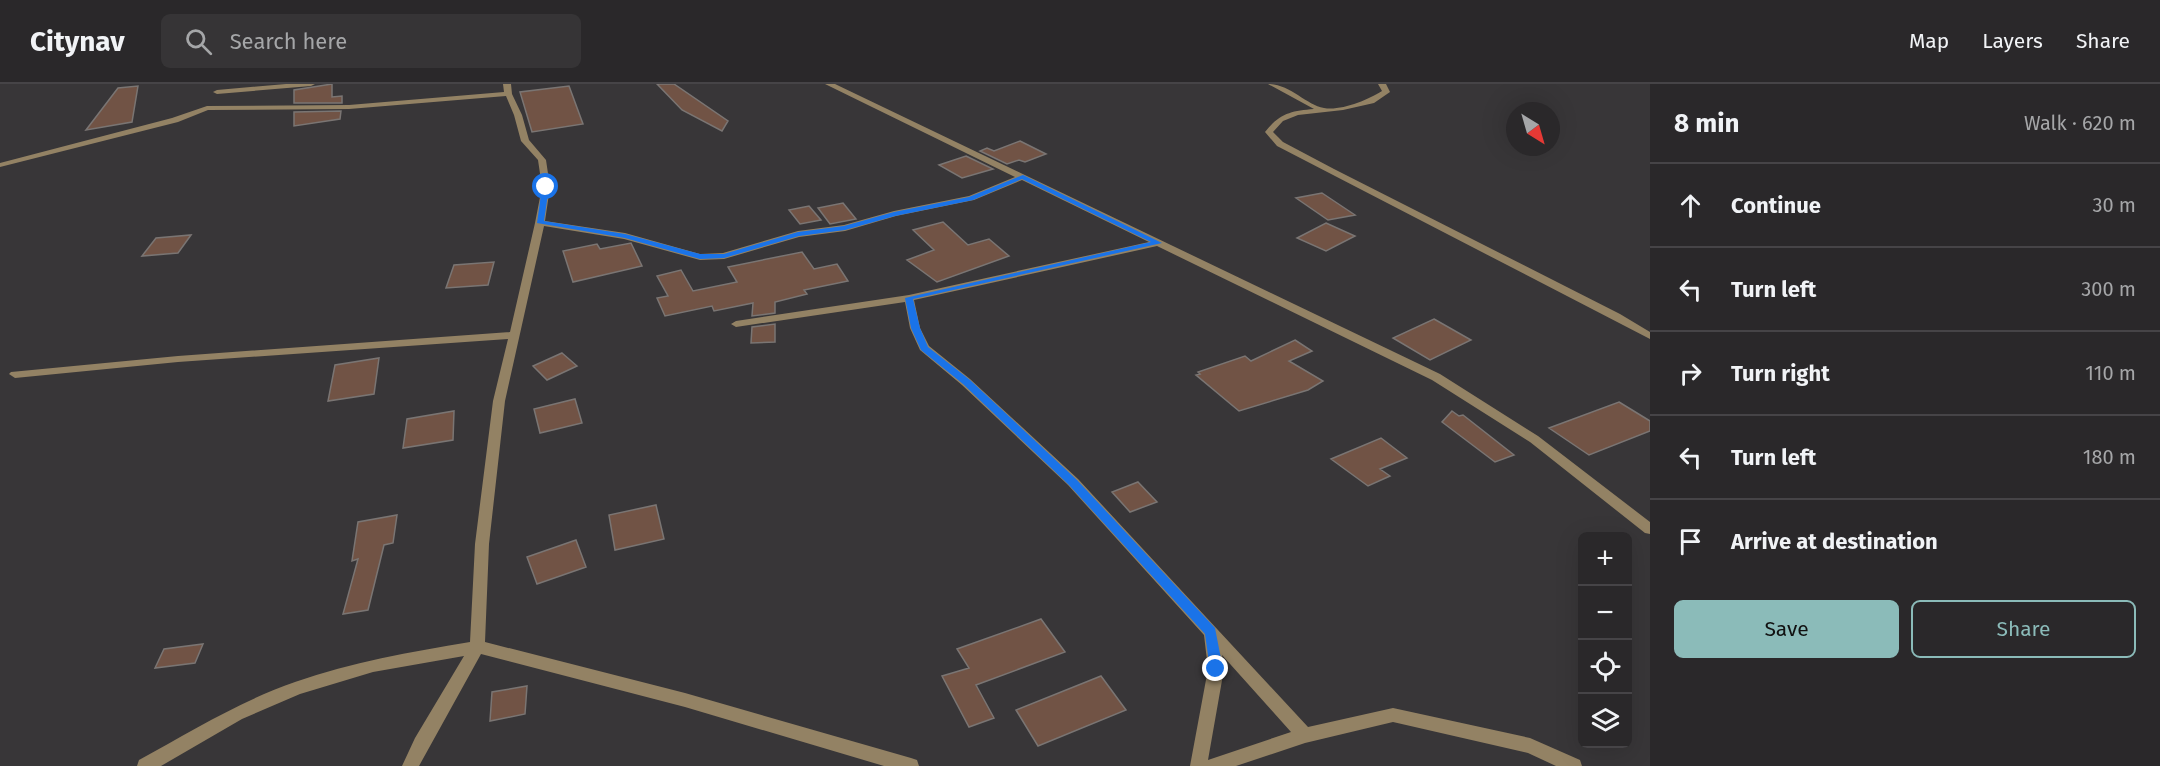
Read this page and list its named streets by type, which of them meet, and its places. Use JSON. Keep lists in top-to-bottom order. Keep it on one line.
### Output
{"north":"bottom right","page":{"header":"Citynav","search":"Search here","nav":["Map","Layers","Share"],"heading":["8 min","Walk · 620 m"],"list":[["Continue","30 m"],["Turn left","300 m"],["Turn right","110 m"],["Turn left","180 m"],"Arrive at destination"],"map_buttons":["+","−"],"buttons":["Save","Share"]}}
